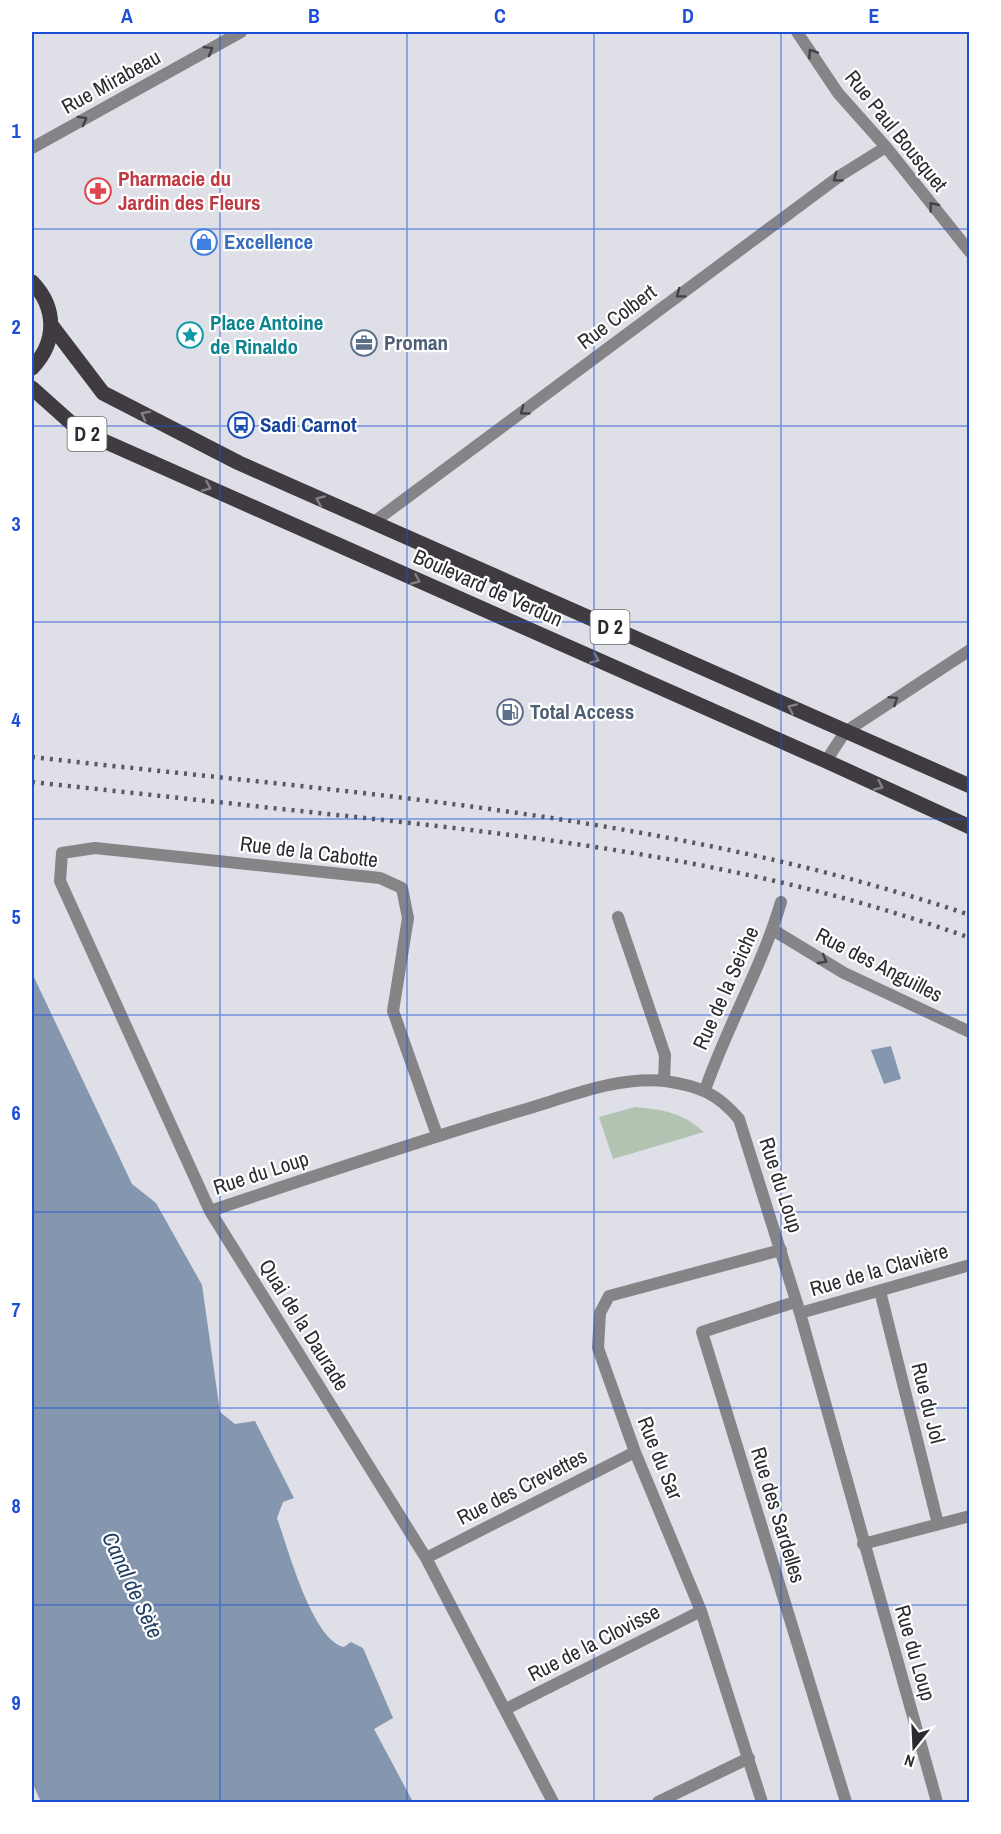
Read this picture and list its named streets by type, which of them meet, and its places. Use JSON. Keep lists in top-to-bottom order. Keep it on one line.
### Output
{"streets":{"main road":["D 2","Boulevard de Verdun"],"street":["Rue Mirabeau","Rue Paul Bousquet","Rue Colbert","Rue de la Cabotte","Rue des Anguilles","Rue de la Seiche","Rue du Loup","Rue de la Clavière","Quai de la Daurade","Rue du Jol","Rue du Sar","Rue des Crevettes","Rue des Sardelles","Rue de la Clovisse"]},"crossings":[["Rue Paul Bousquet","Rue Colbert"],["Rue Colbert","Boulevard de Verdun"],["Rue de la Cabotte","Rue du Loup"],["Rue de la Cabotte","Quai de la Daurade"],["Rue des Anguilles","Rue de la Seiche"],["Rue de la Seiche","Rue du Loup"],["Rue du Loup","Rue de la Clavière"],["Rue du Loup","Quai de la Daurade"],["Rue du Loup","Rue du Sar"],["Rue du Loup","Rue des Sardelles"],["Rue de la Clavière","Rue du Jol"],["Rue de la Clavière","Rue des Sardelles"],["Quai de la Daurade","Rue des Crevettes"],["Quai de la Daurade","Rue de la Clovisse"],["Rue du Sar","Rue des Crevettes"],["Rue du Sar","Rue de la Clovisse"]],"one_way":["Rue Mirabeau","Rue Paul Bousquet","Rue Colbert","Rue des Anguilles"],"water":["Canal de Sète"],"places":{"pharmacy":["Pharmacie du Jardin des Fleurs"],"shop":["Excellence"],"place":["Place Antoine de Rinaldo"],"office":["Proman"],"bus stop":["Sadi Carnot"],"fuel station":["Total Access"]},"north":"bottom","grid":{"columns":["A","B","C","D","E"],"rows":["1","2","3","4","5","6","7","8","9"]}}
